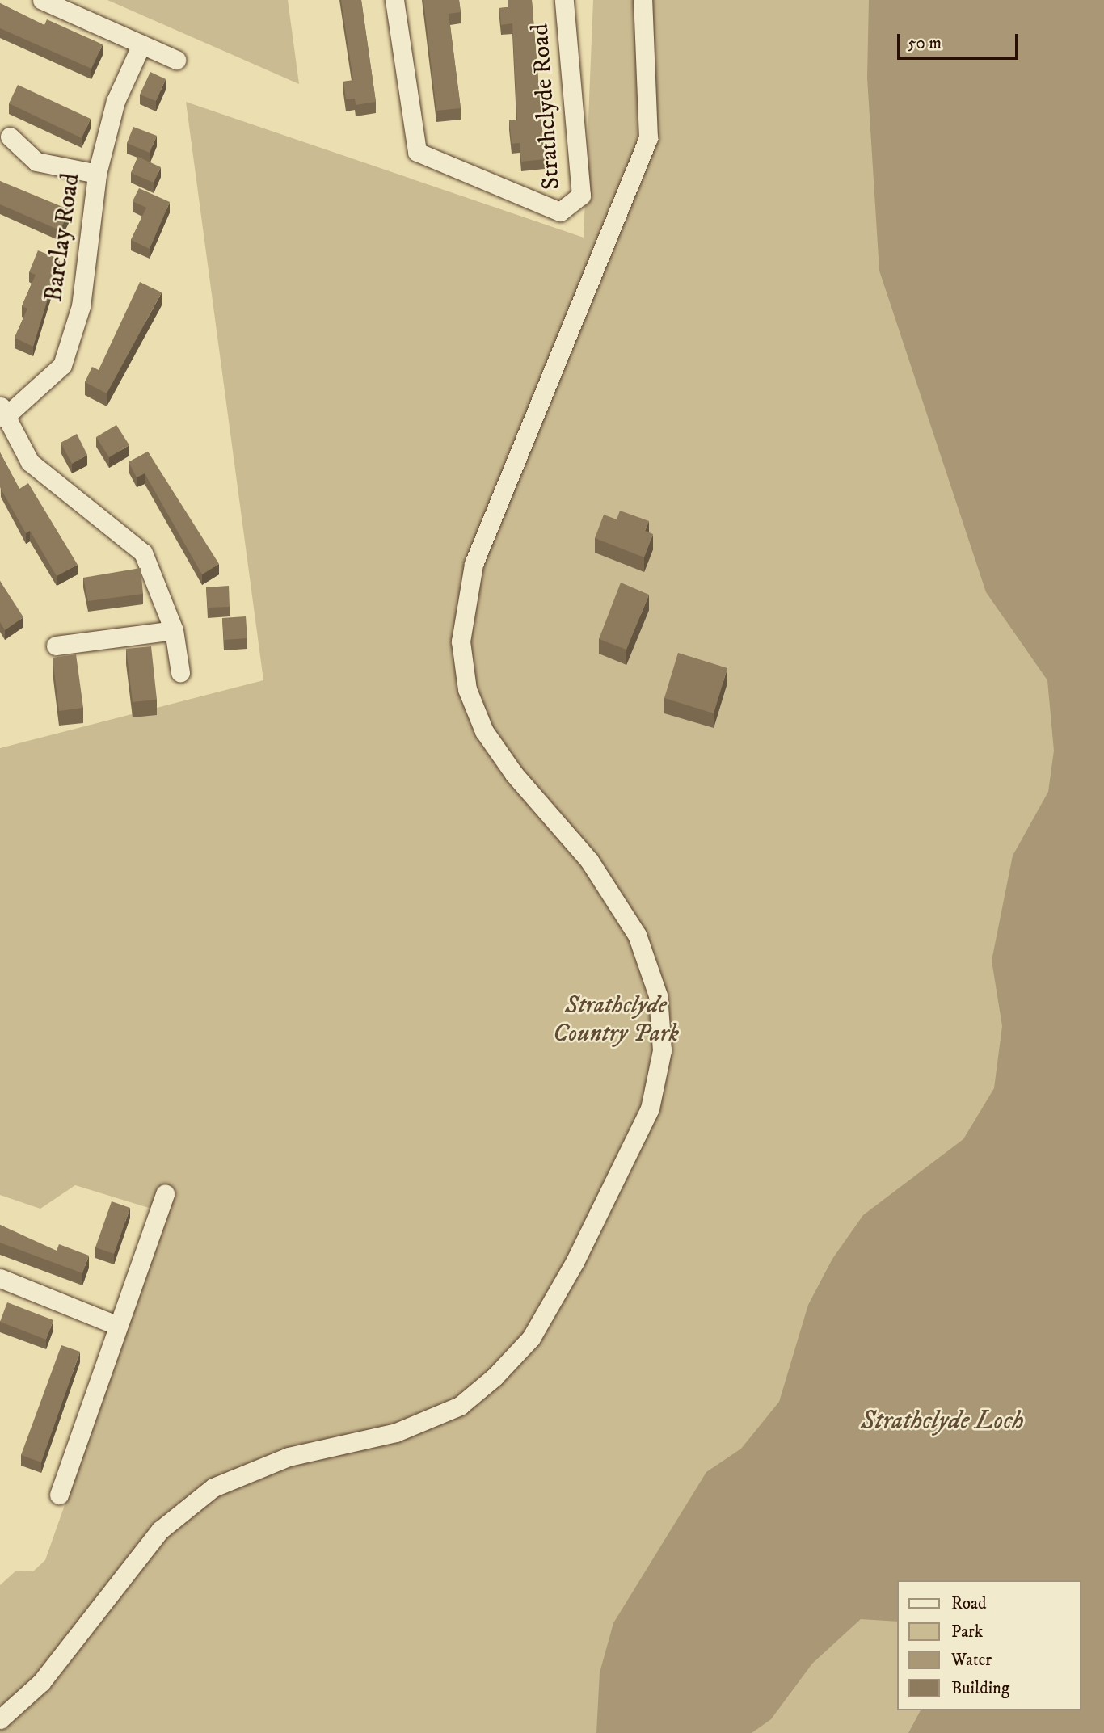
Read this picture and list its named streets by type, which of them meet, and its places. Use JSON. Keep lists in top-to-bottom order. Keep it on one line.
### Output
{"streets":{"street":["Strathclyde Road","Barclay Road"]},"water":["Strathclyde Loch"],"parks":["Strathclyde Country Park"],"legend":["Road","Park","Water","Building"],"scale_bar":"50 m"}
